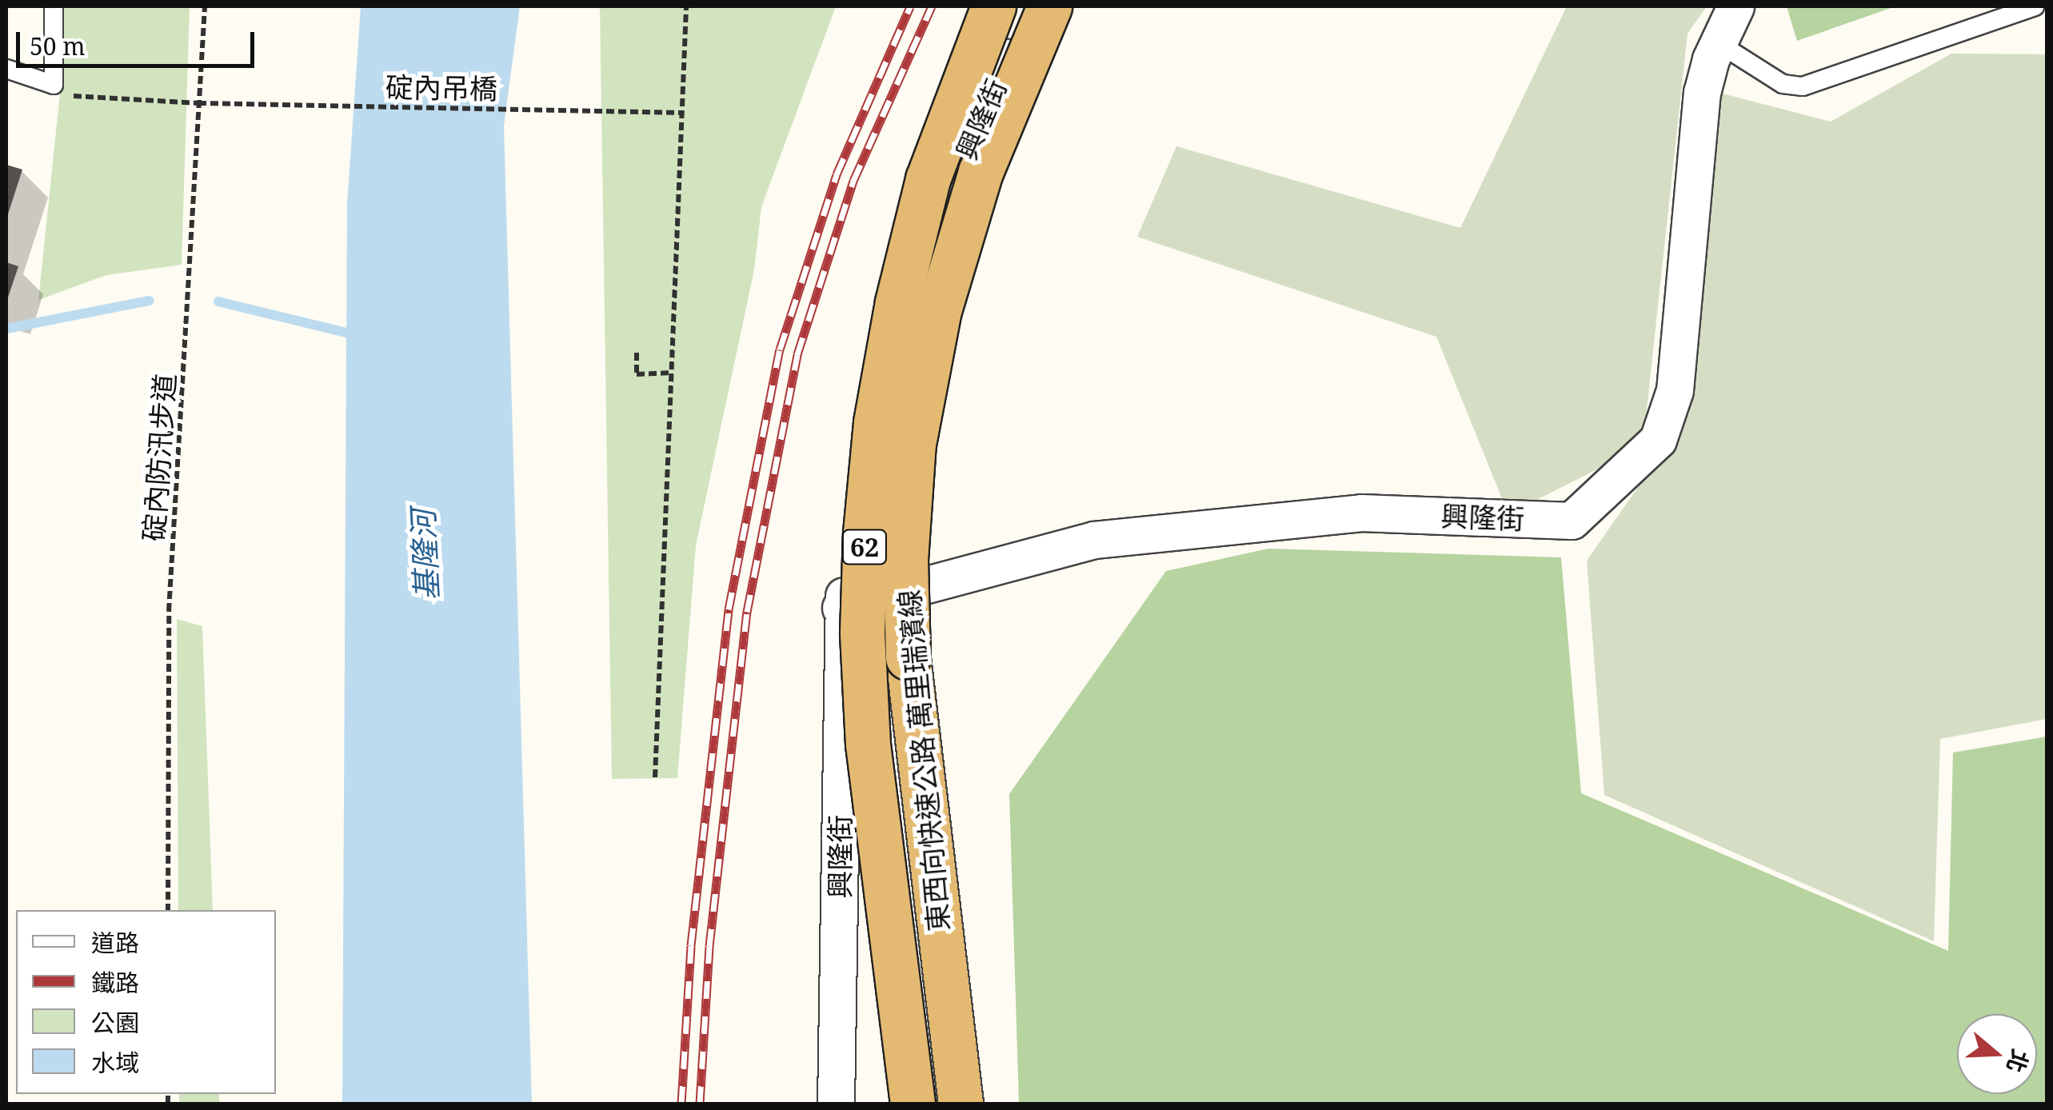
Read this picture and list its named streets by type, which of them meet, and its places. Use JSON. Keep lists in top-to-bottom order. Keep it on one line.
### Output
{"streets":{"highway":["62","東西向快速公路 萬里瑞濱線"],"street":["興隆街"],"path":["碇內吊橋","碇內防汛步道"]},"crossings":[["碇內吊橋","碇內防汛步道"]],"water":["基隆河"],"legend":["道路","鐵路","公園","水域"],"scale_bar":"50 m","north":"right"}
